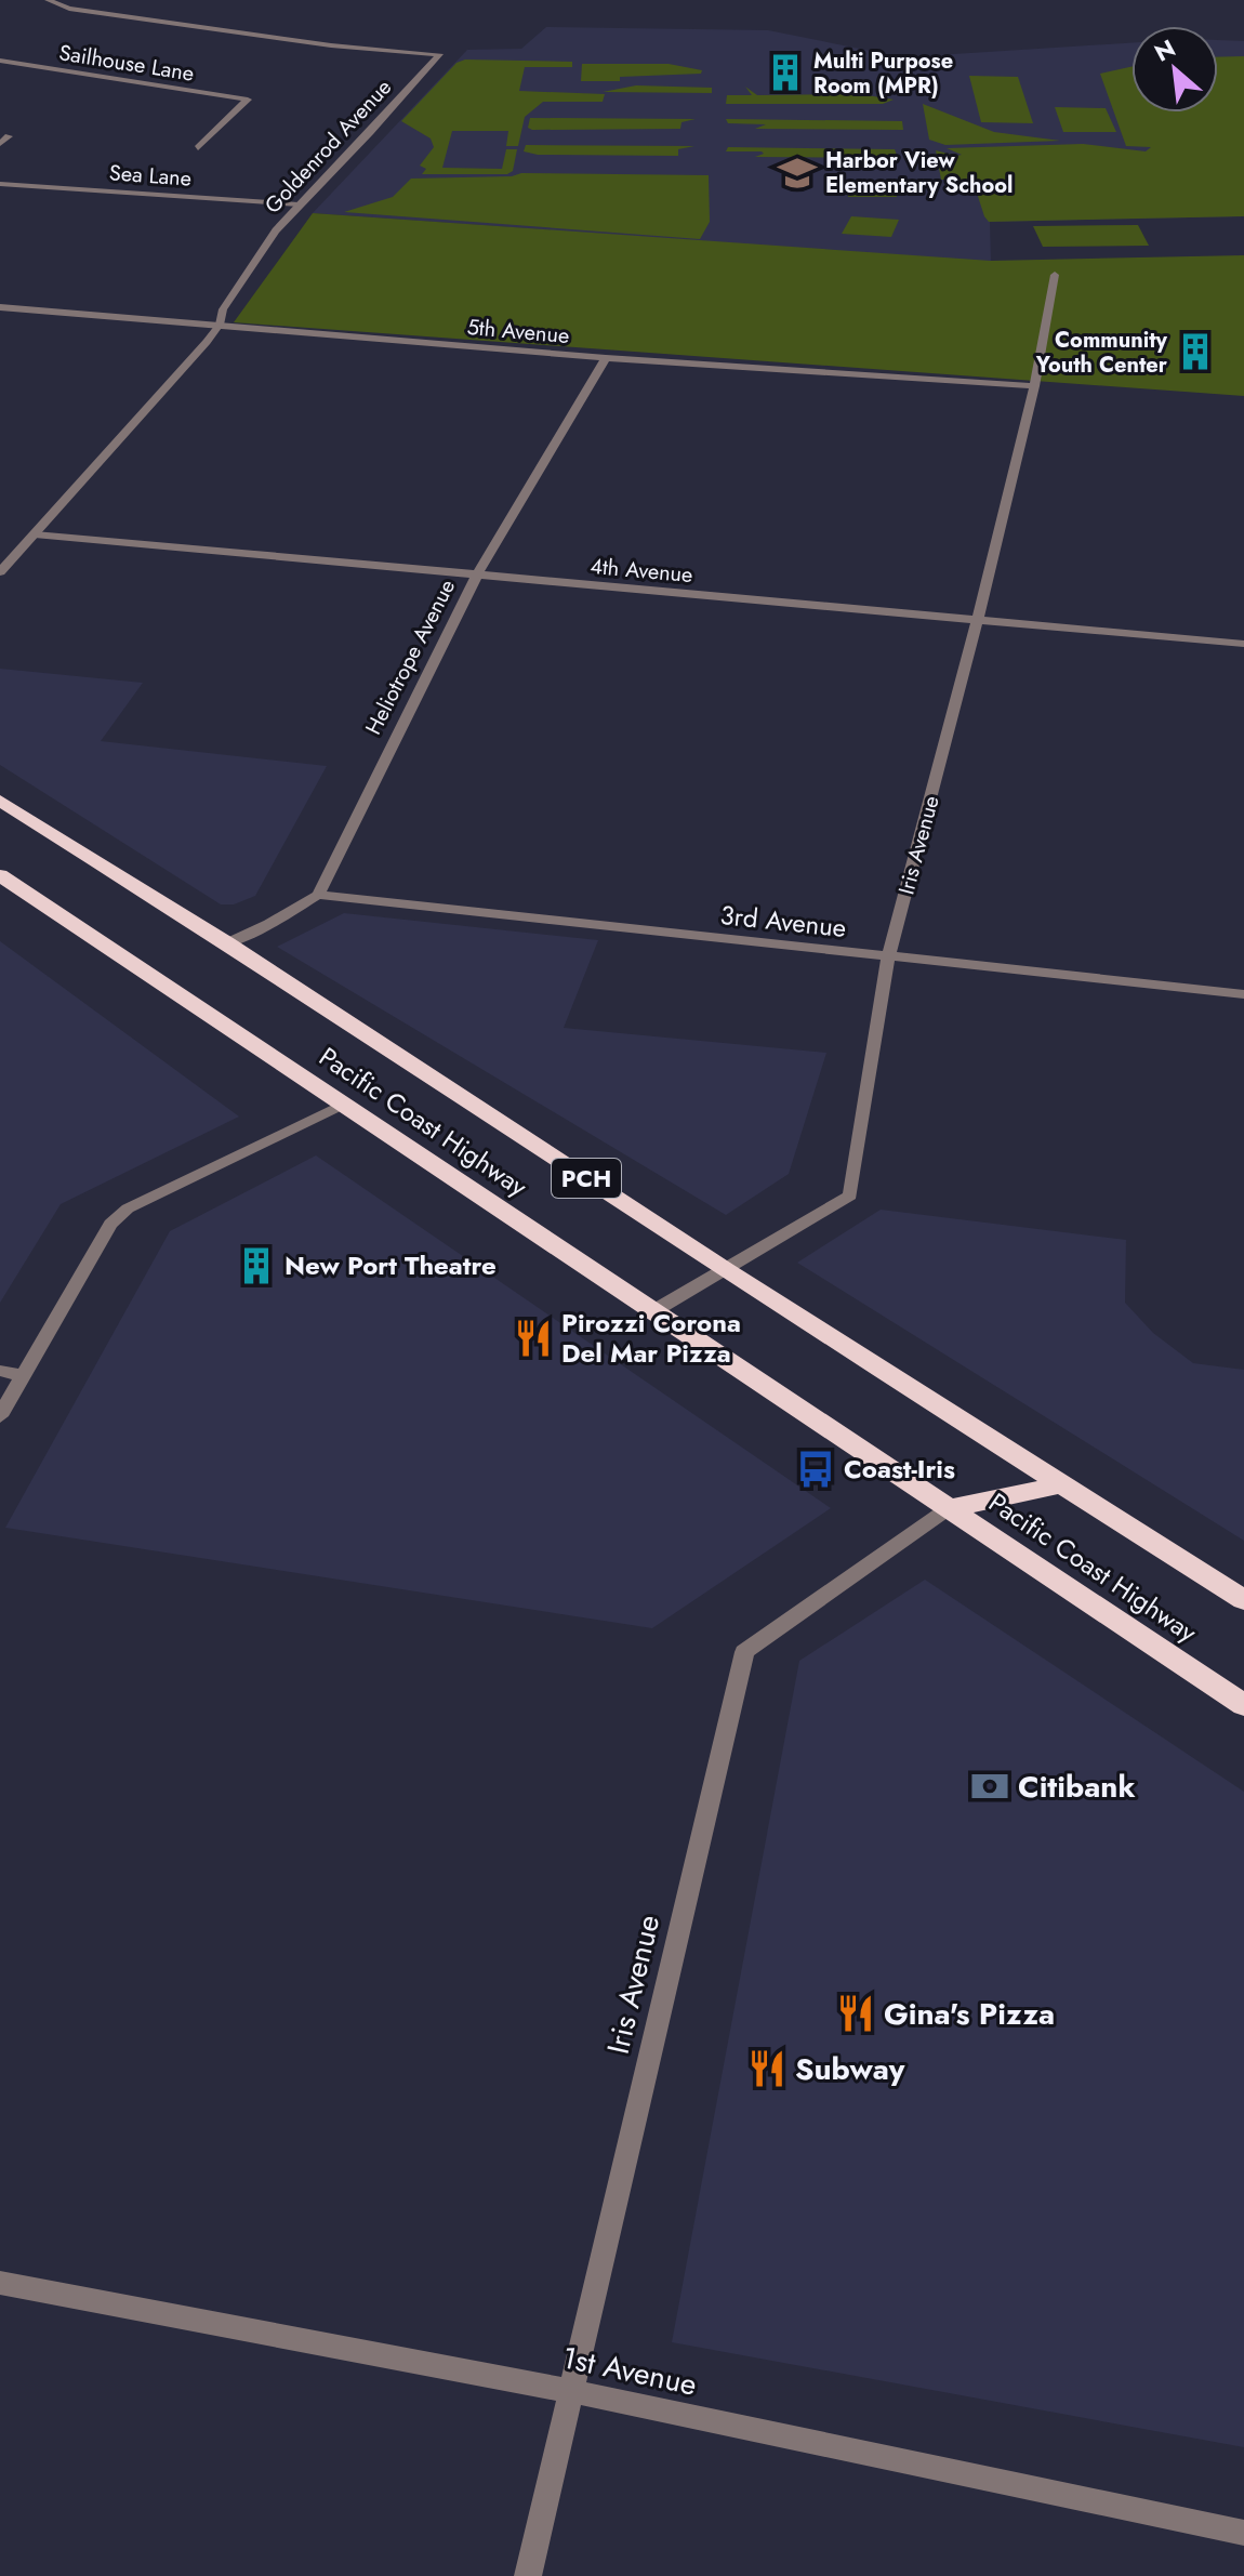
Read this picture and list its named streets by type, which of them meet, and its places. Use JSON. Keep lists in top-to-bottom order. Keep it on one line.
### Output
{"streets":{"highway":["Pacific Coast Highway","PCH"],"street":["Sailhouse Lane","Goldenrod Avenue","Sea Lane","5th Avenue","4th Avenue","Heliotrope Avenue","Iris Avenue","3rd Avenue","1st Avenue"]},"crossings":[["Goldenrod Avenue","Sea Lane"],["Goldenrod Avenue","5th Avenue"],["Goldenrod Avenue","4th Avenue"],["5th Avenue","Heliotrope Avenue"],["5th Avenue","Iris Avenue"],["4th Avenue","Heliotrope Avenue"],["4th Avenue","Iris Avenue"],["Heliotrope Avenue","3rd Avenue"],["Iris Avenue","3rd Avenue"],["Iris Avenue","Pacific Coast Highway"],["Iris Avenue","1st Avenue"]],"places":{"building":["Multi Purpose Room (MPR)","Community Youth Center","New Port Theatre"],"school or university":["Harbor View Elementary School"],"restaurant":["Pirozzi Corona Del Mar Pizza","Gina's Pizza","Subway"],"bus stop":["Coast-Iris"],"bank":["Citibank"]},"north":"top left"}
